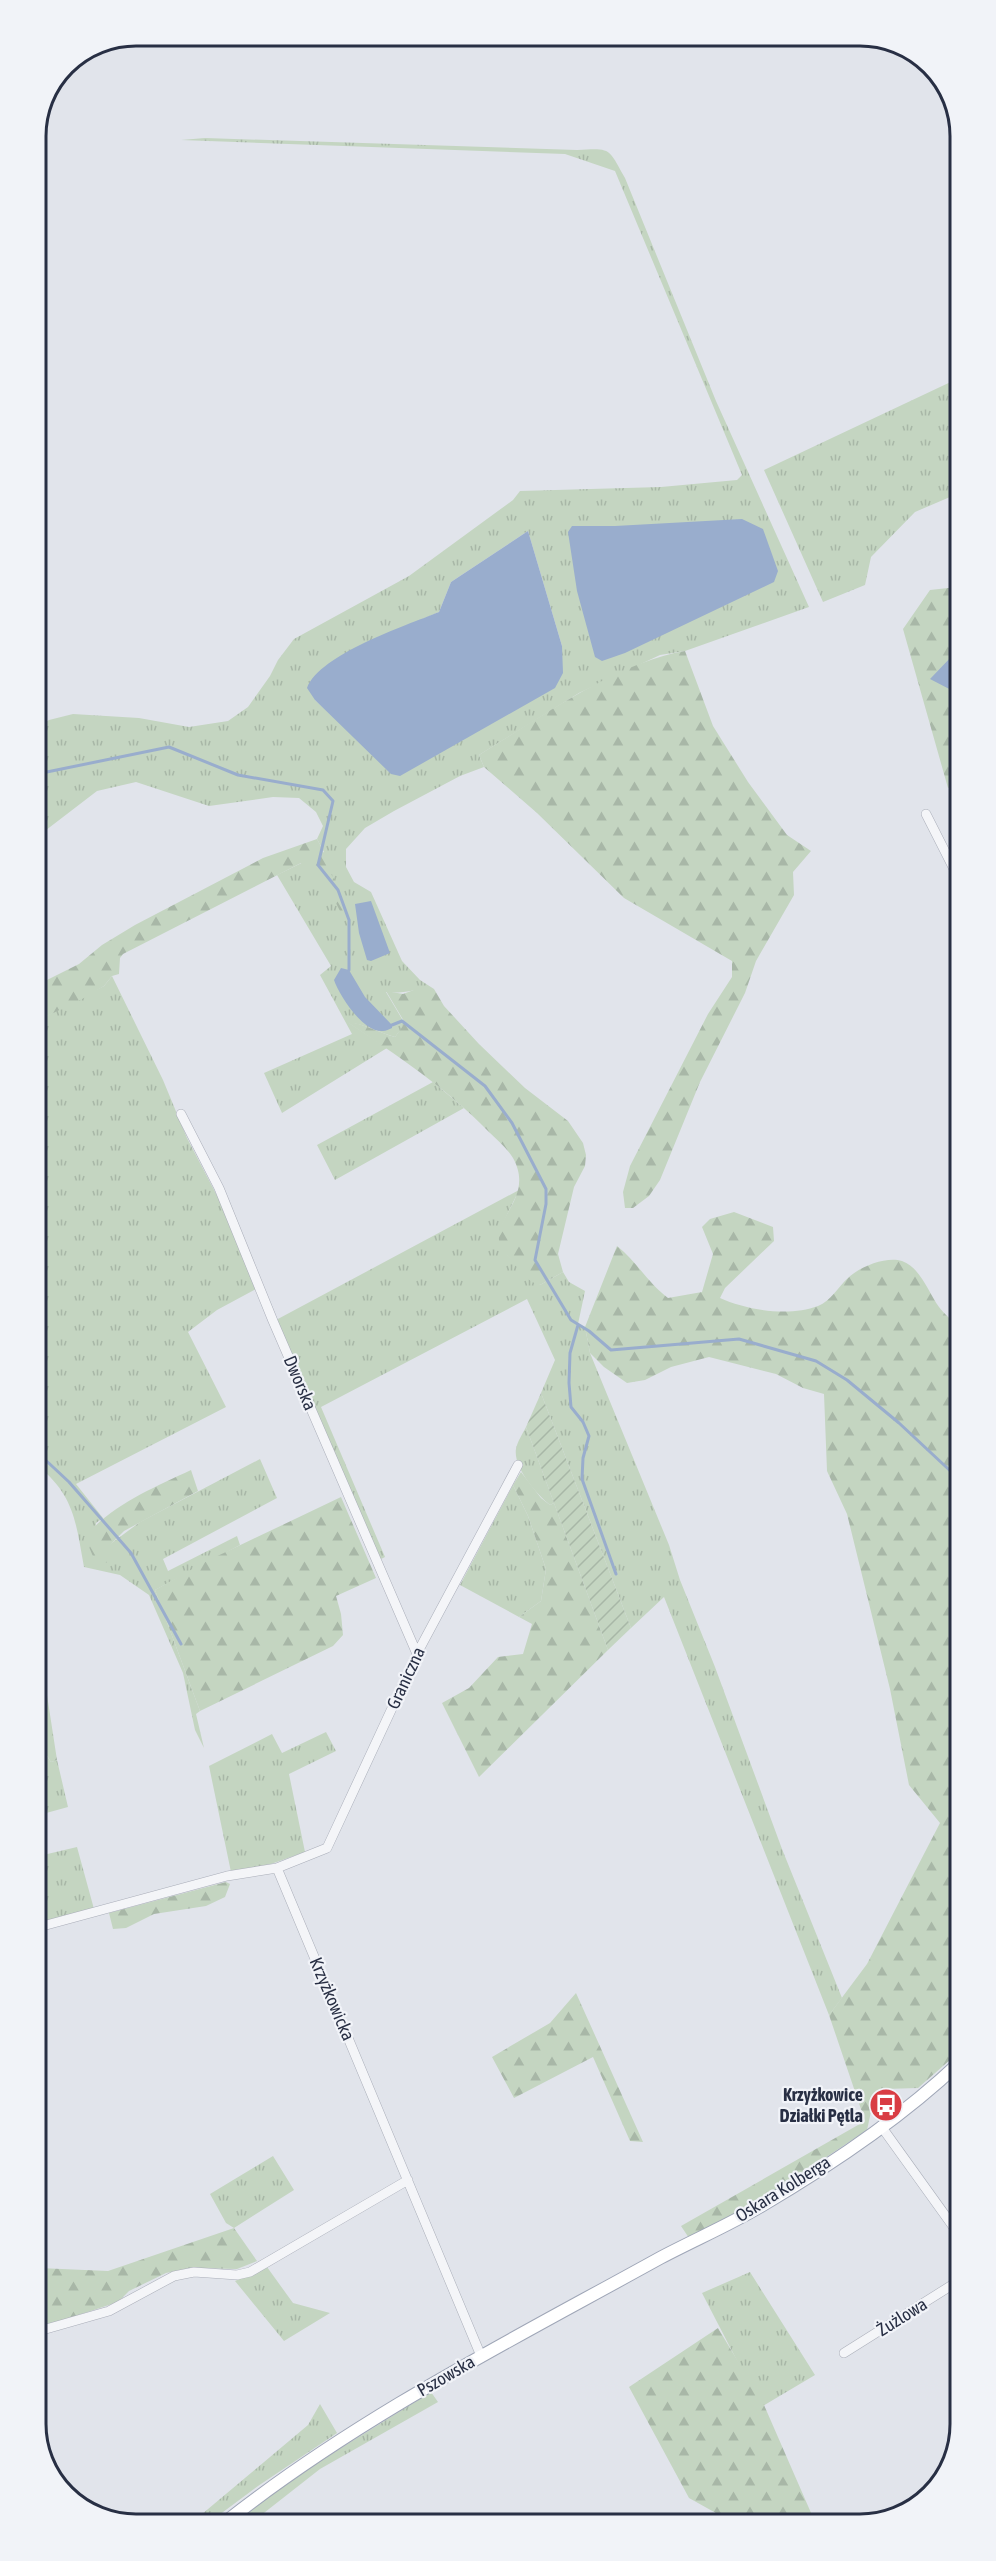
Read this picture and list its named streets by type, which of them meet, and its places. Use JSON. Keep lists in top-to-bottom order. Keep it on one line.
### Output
{"streets":{"main road":["Oskara Kolberga","Pszowska"],"street":["Dworska","Graniczna","Krzyżkowicka","Żużlowa"]},"crossings":[["Dworska","Graniczna"],["Graniczna","Krzyżkowicka"],["Krzyżkowicka","Pszowska"],["Oskara Kolberga","Pszowska"]],"places":{"bus stop":["Krzyżkowice Działki Pętla"]}}
